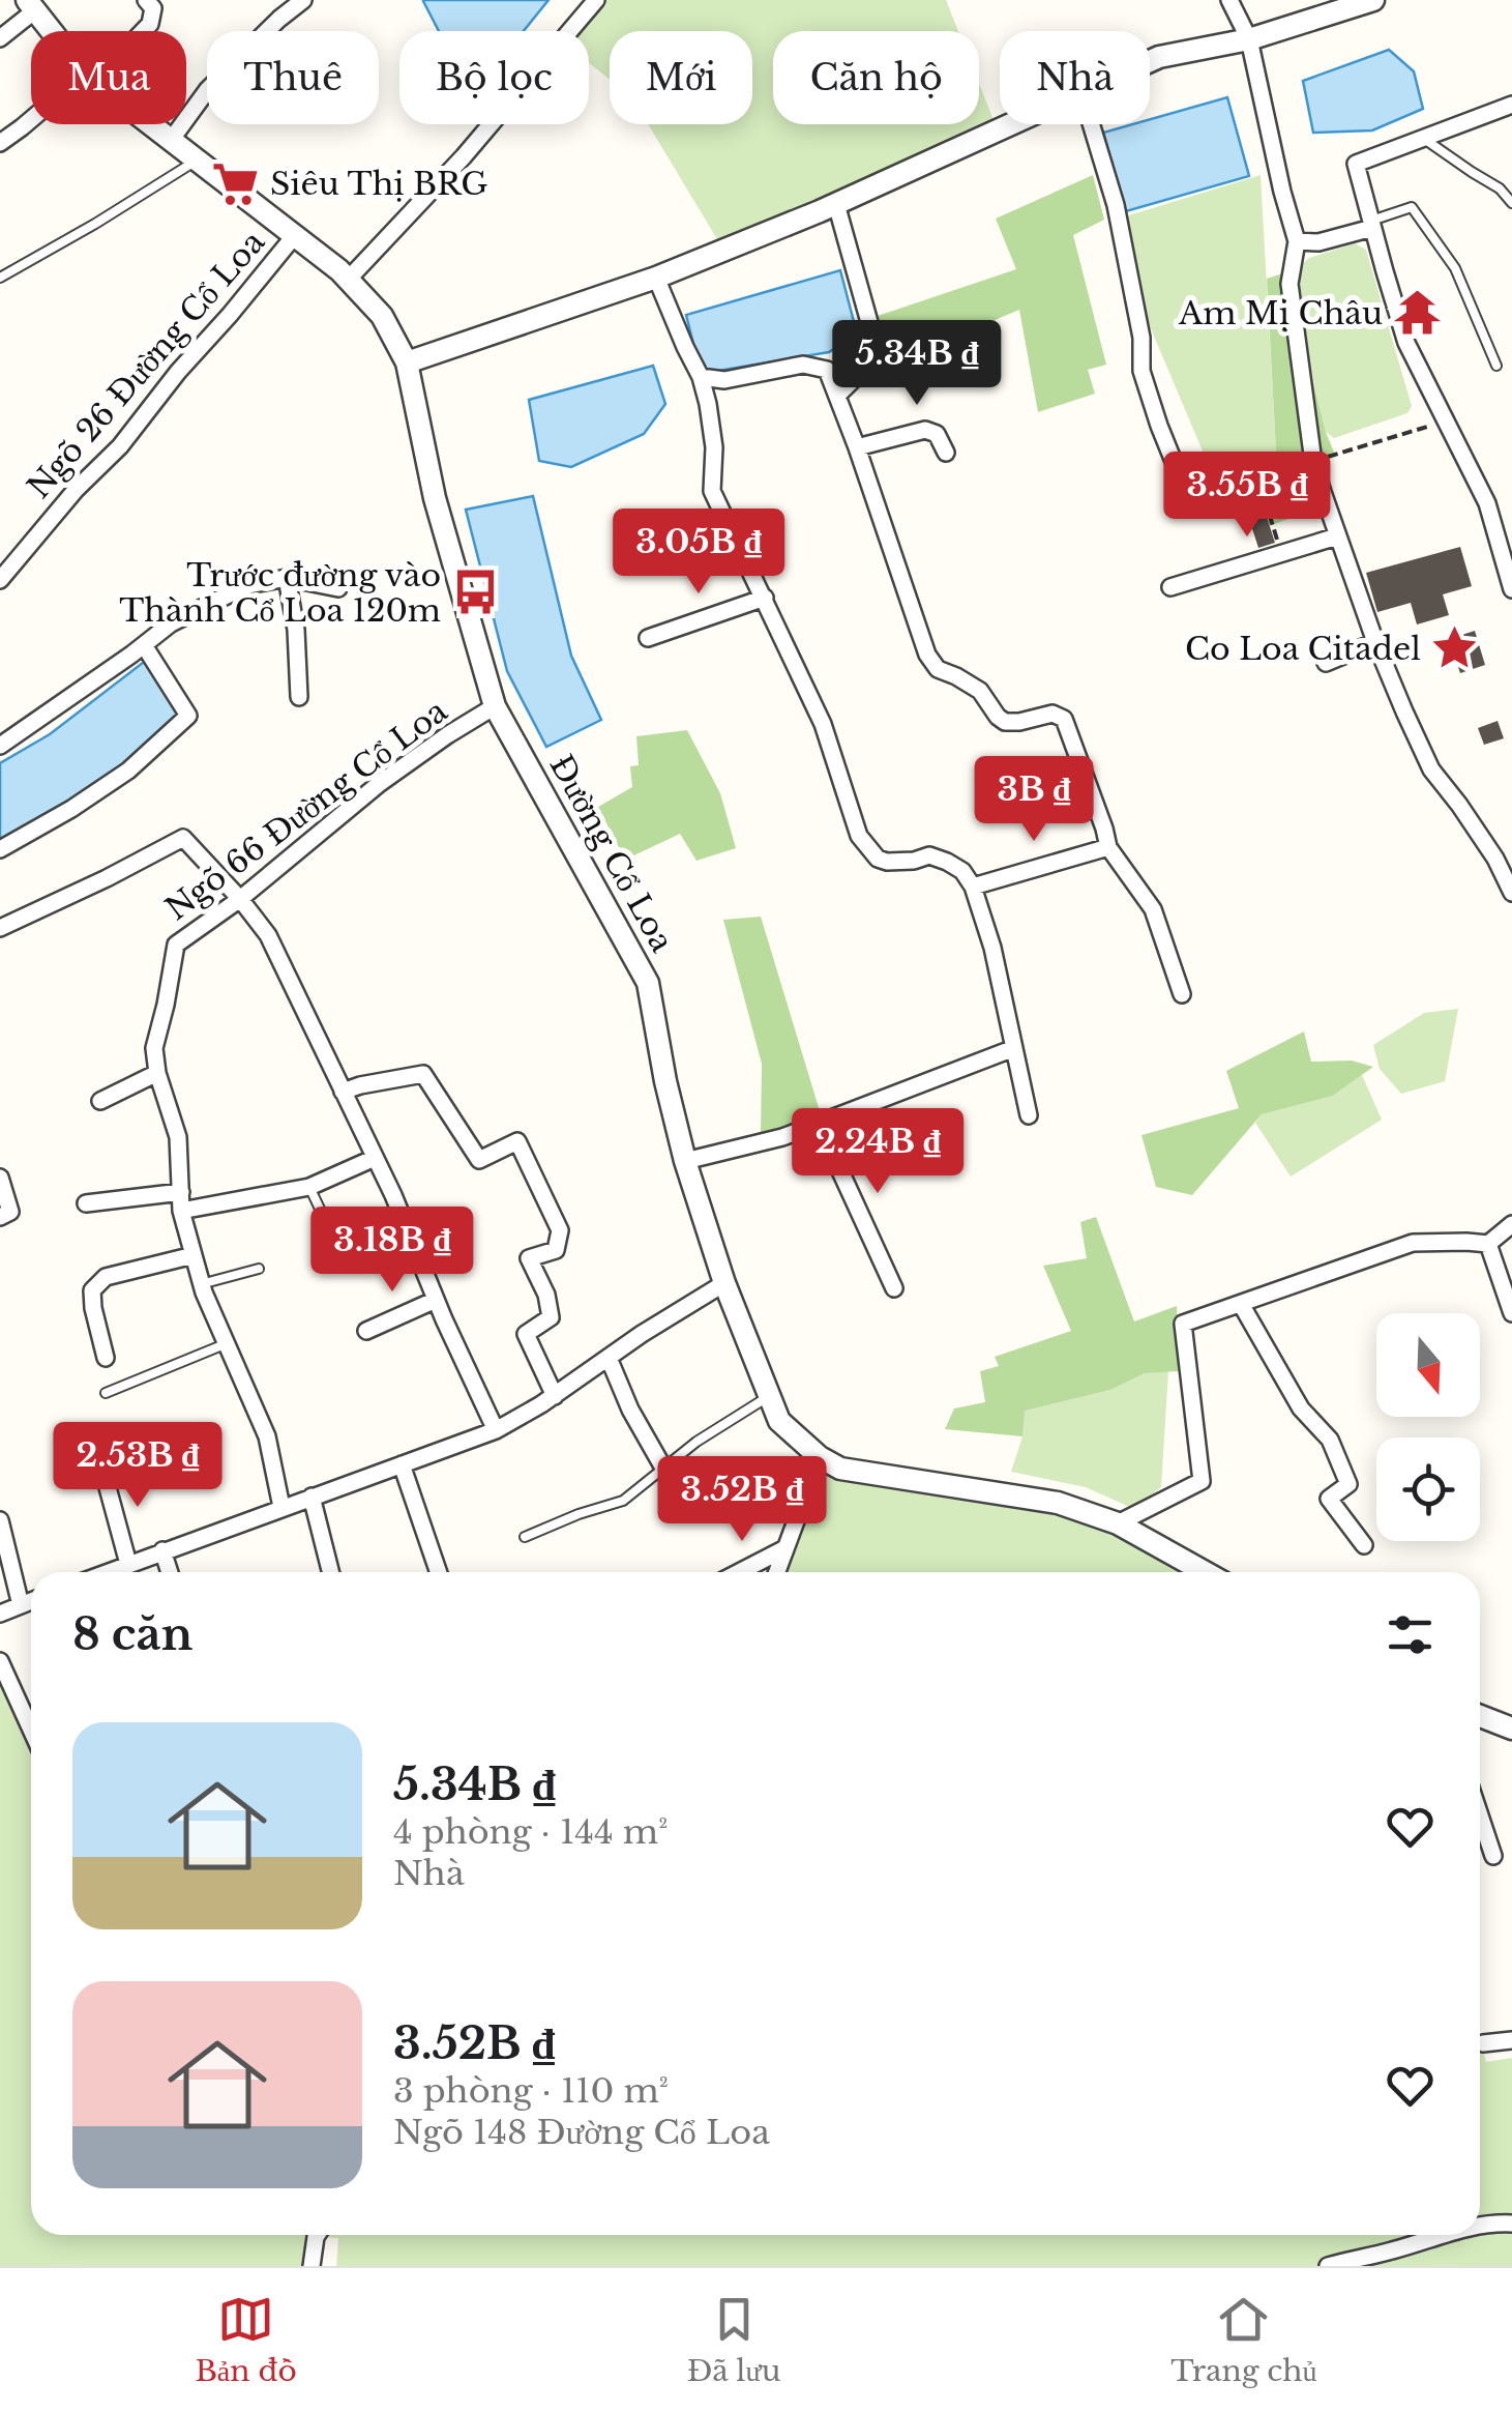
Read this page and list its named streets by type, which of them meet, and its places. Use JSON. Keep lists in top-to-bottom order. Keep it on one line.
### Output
{"streets":{"street":["Ngõ 26 Đường Cổ Loa","Ngõ 66 Đường Cổ Loa","Đường Cổ Loa"]},"crossings":[["Ngõ 26 Đường Cổ Loa","Đường Cổ Loa"],["Ngõ 66 Đường Cổ Loa","Đường Cổ Loa"]],"places":{"supermarket":["Siêu Thị BRG"],"temple":["Am Mị Châu"],"bus stop":["Trước đường vào Thành Cổ Loa 120m"],"place":["Co Loa Citadel"]},"north":"bottom","page":{"chip":["Mua","Thuê","Bộ lọc","Mới","Căn hộ","Nhà"],"price":["5.34B ₫","3.55B ₫","3.05B ₫","3B ₫","2.24B ₫","3.18B ₫","2.53B ₫","3.52B ₫"],"heading":"8 căn","list":[{"name":"5.34B ₫","note":"4 phòng · 144 m² · Nhà"},{"name":"3.52B ₫","note":"3 phòng · 110 m² · Ngõ 148 Đường Cổ Loa"}],"tabs":["Bản đồ","Đã lưu","Trang chủ"]}}
